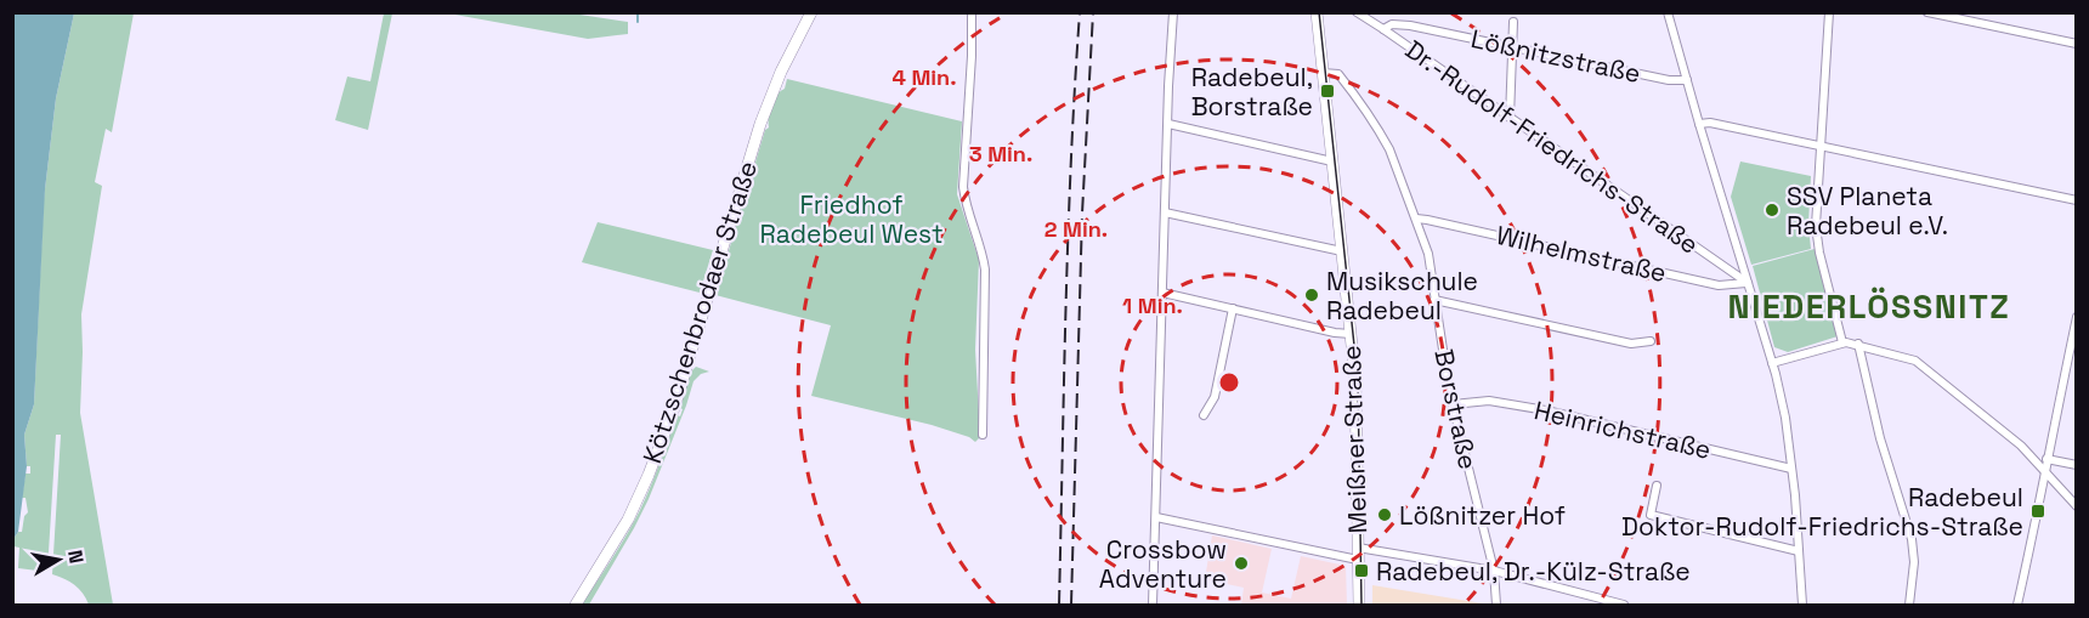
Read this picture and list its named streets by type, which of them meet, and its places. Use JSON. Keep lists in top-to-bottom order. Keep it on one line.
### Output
{"streets":{"street":["Lößnitzstraße","Dr.-Rudolf-Friedrichs-Straße","Wilhelmstraße","Kötzschenbrodaer Straße","Borstraße","Heinrichstraße","Meißner Straße"]},"crossings":[["Lößnitzstraße","Dr.-Rudolf-Friedrichs-Straße"],["Dr.-Rudolf-Friedrichs-Straße","Wilhelmstraße"],["Wilhelmstraße","Borstraße"],["Borstraße","Heinrichstraße"],["Borstraße","Meißner Straße"]],"districts":["NIEDERLÖSSNITZ"],"parks":["Friedhof Radebeul West"],"places":{"transit":["Radebeul, Borstraße","Radebeul Doktor-Rudolf-Friedrichs-Straße","Radebeul, Dr.-Külz-Straße"],"other":["SSV Planeta Radebeul e.V.","Musikschule Radebeul","Lößnitzer Hof","Crossbow Adventure"]},"north":"right","rings":["4 Min.","3 Min.","2 Min.","1 Min."]}
